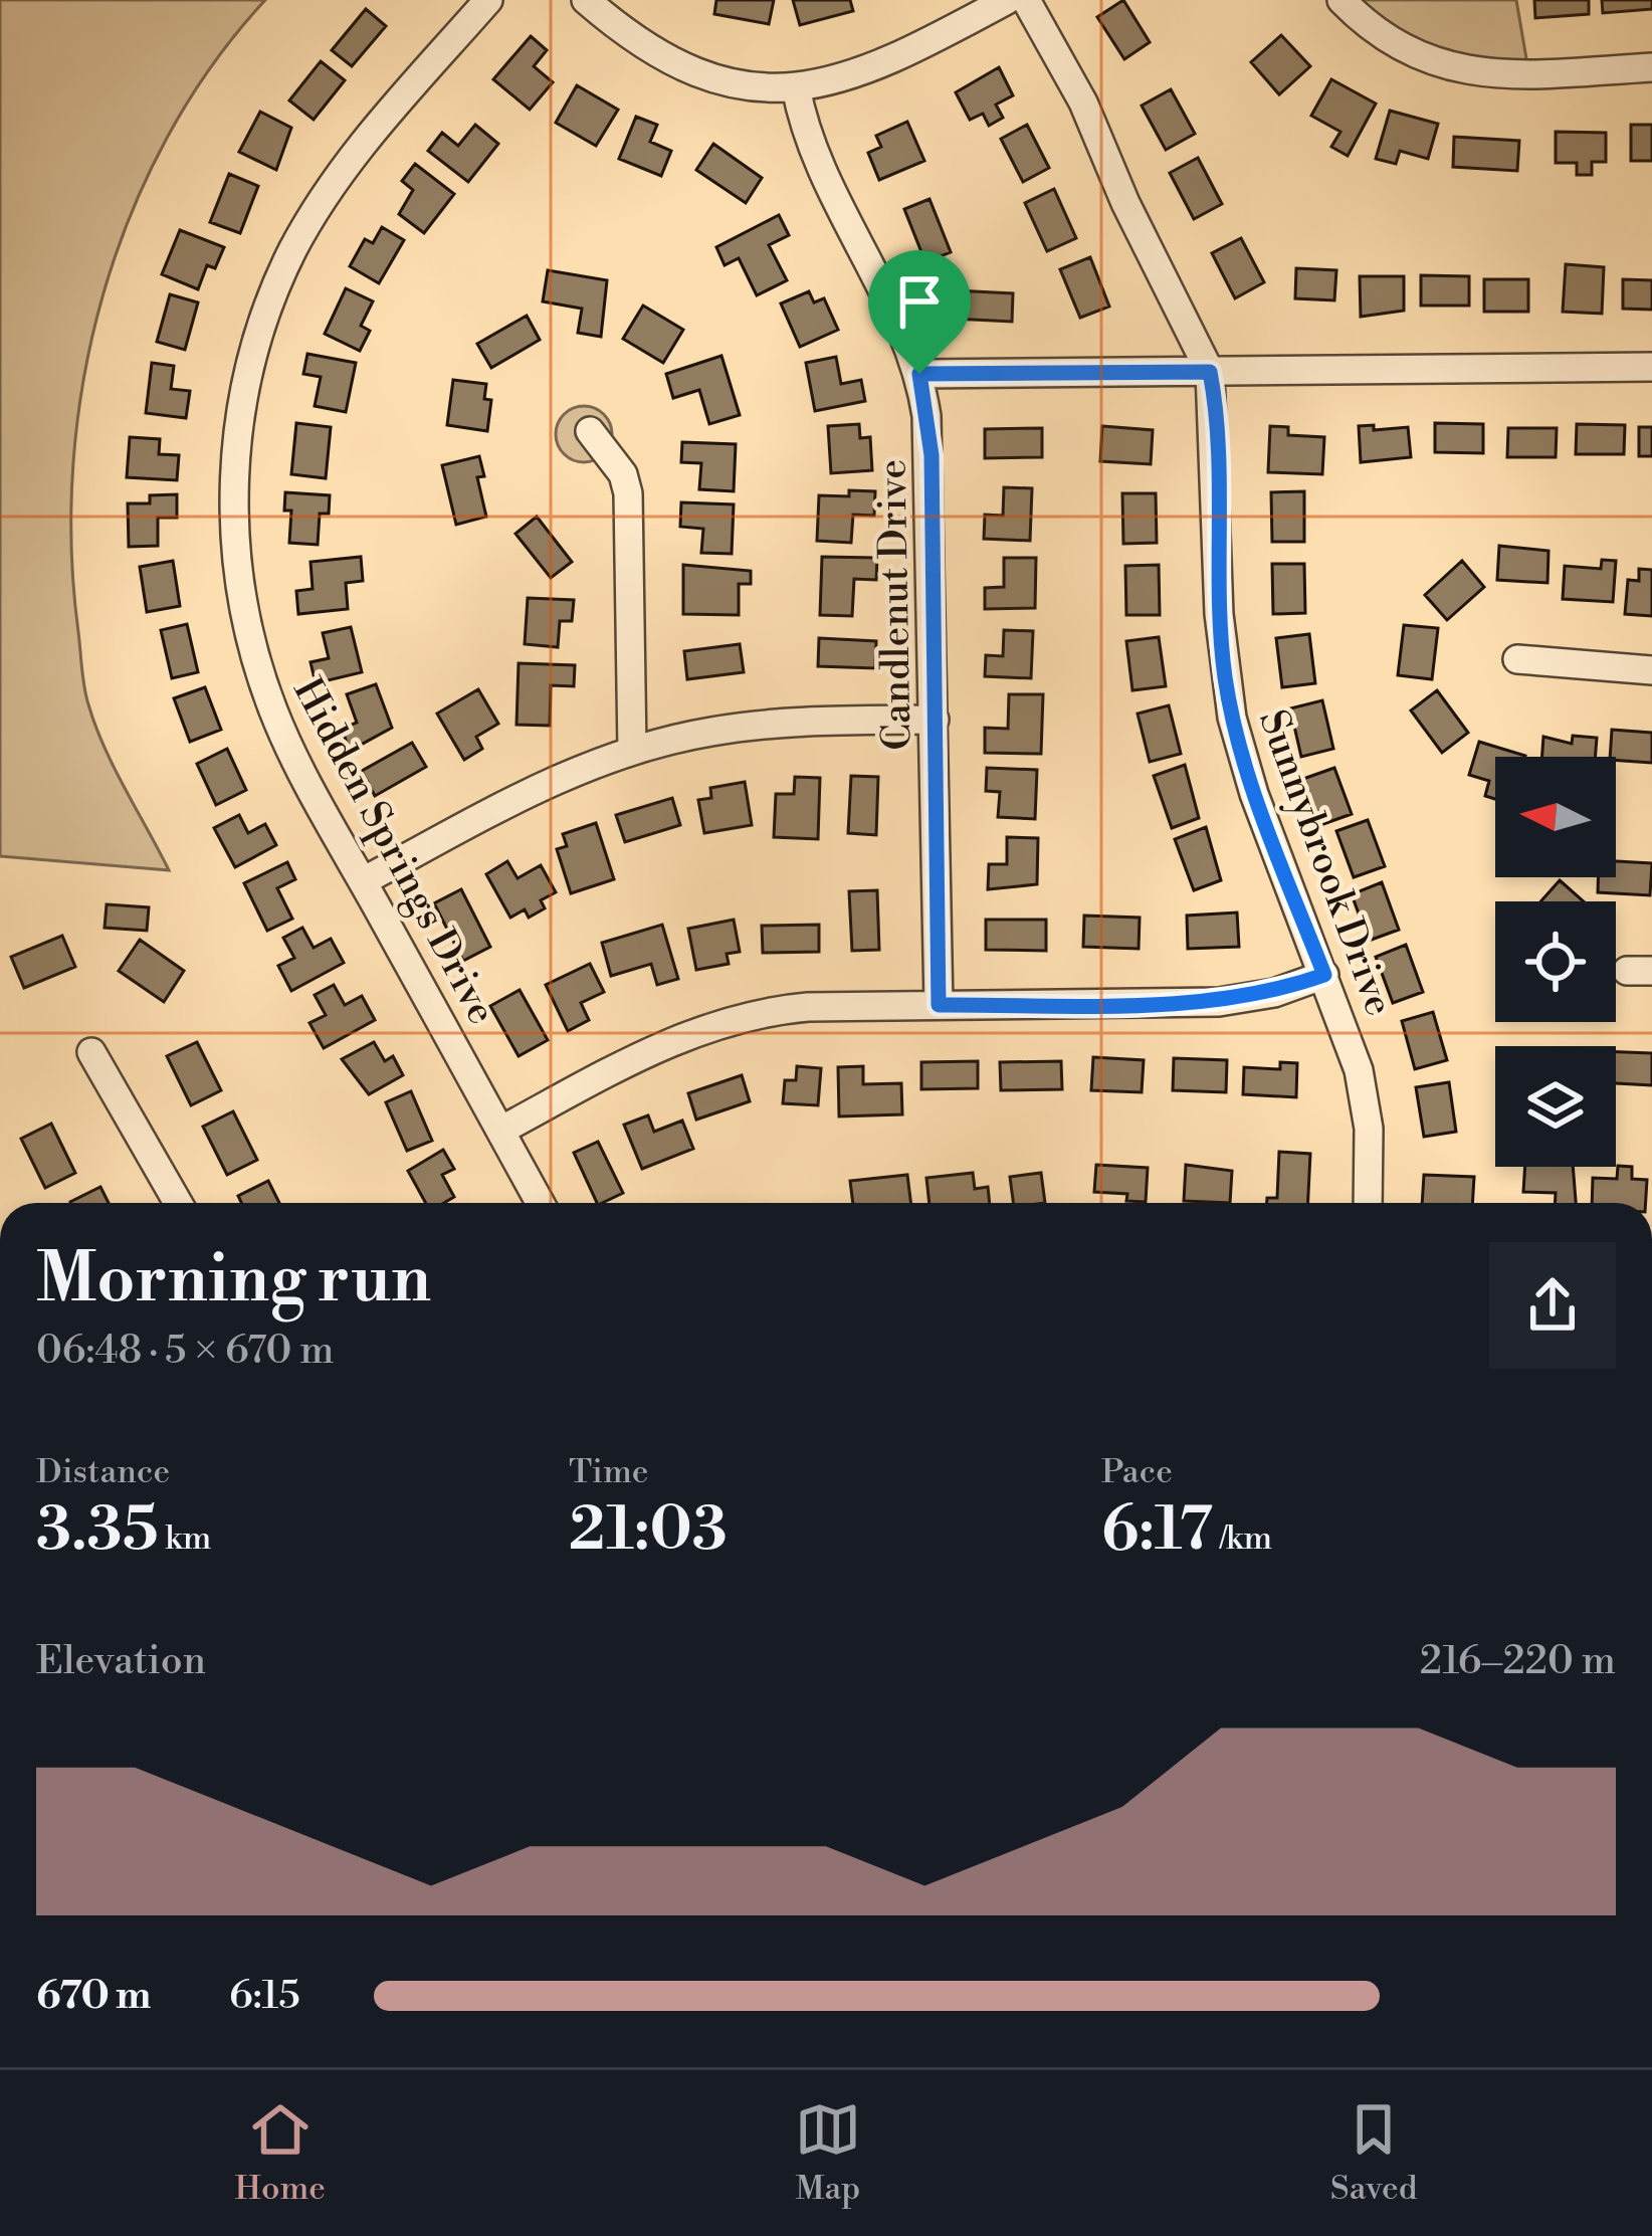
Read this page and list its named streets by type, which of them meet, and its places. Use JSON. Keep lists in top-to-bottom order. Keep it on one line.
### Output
{"streets":{"street":["Candlenut Drive","Hidden Springs Drive","Sunnybrook Drive"]},"north":"left","page":{"heading":["Morning run","06:48 · 5 × 670 m"],"stats":[["Distance","3.35 km"],["Time","21:03"],["Pace","6:17 /km"]],"chart":["Elevation","216–220 m"],"list":[{"name":"670 m","note":"6:15"}],"tabs":["Home","Map","Saved"]}}
